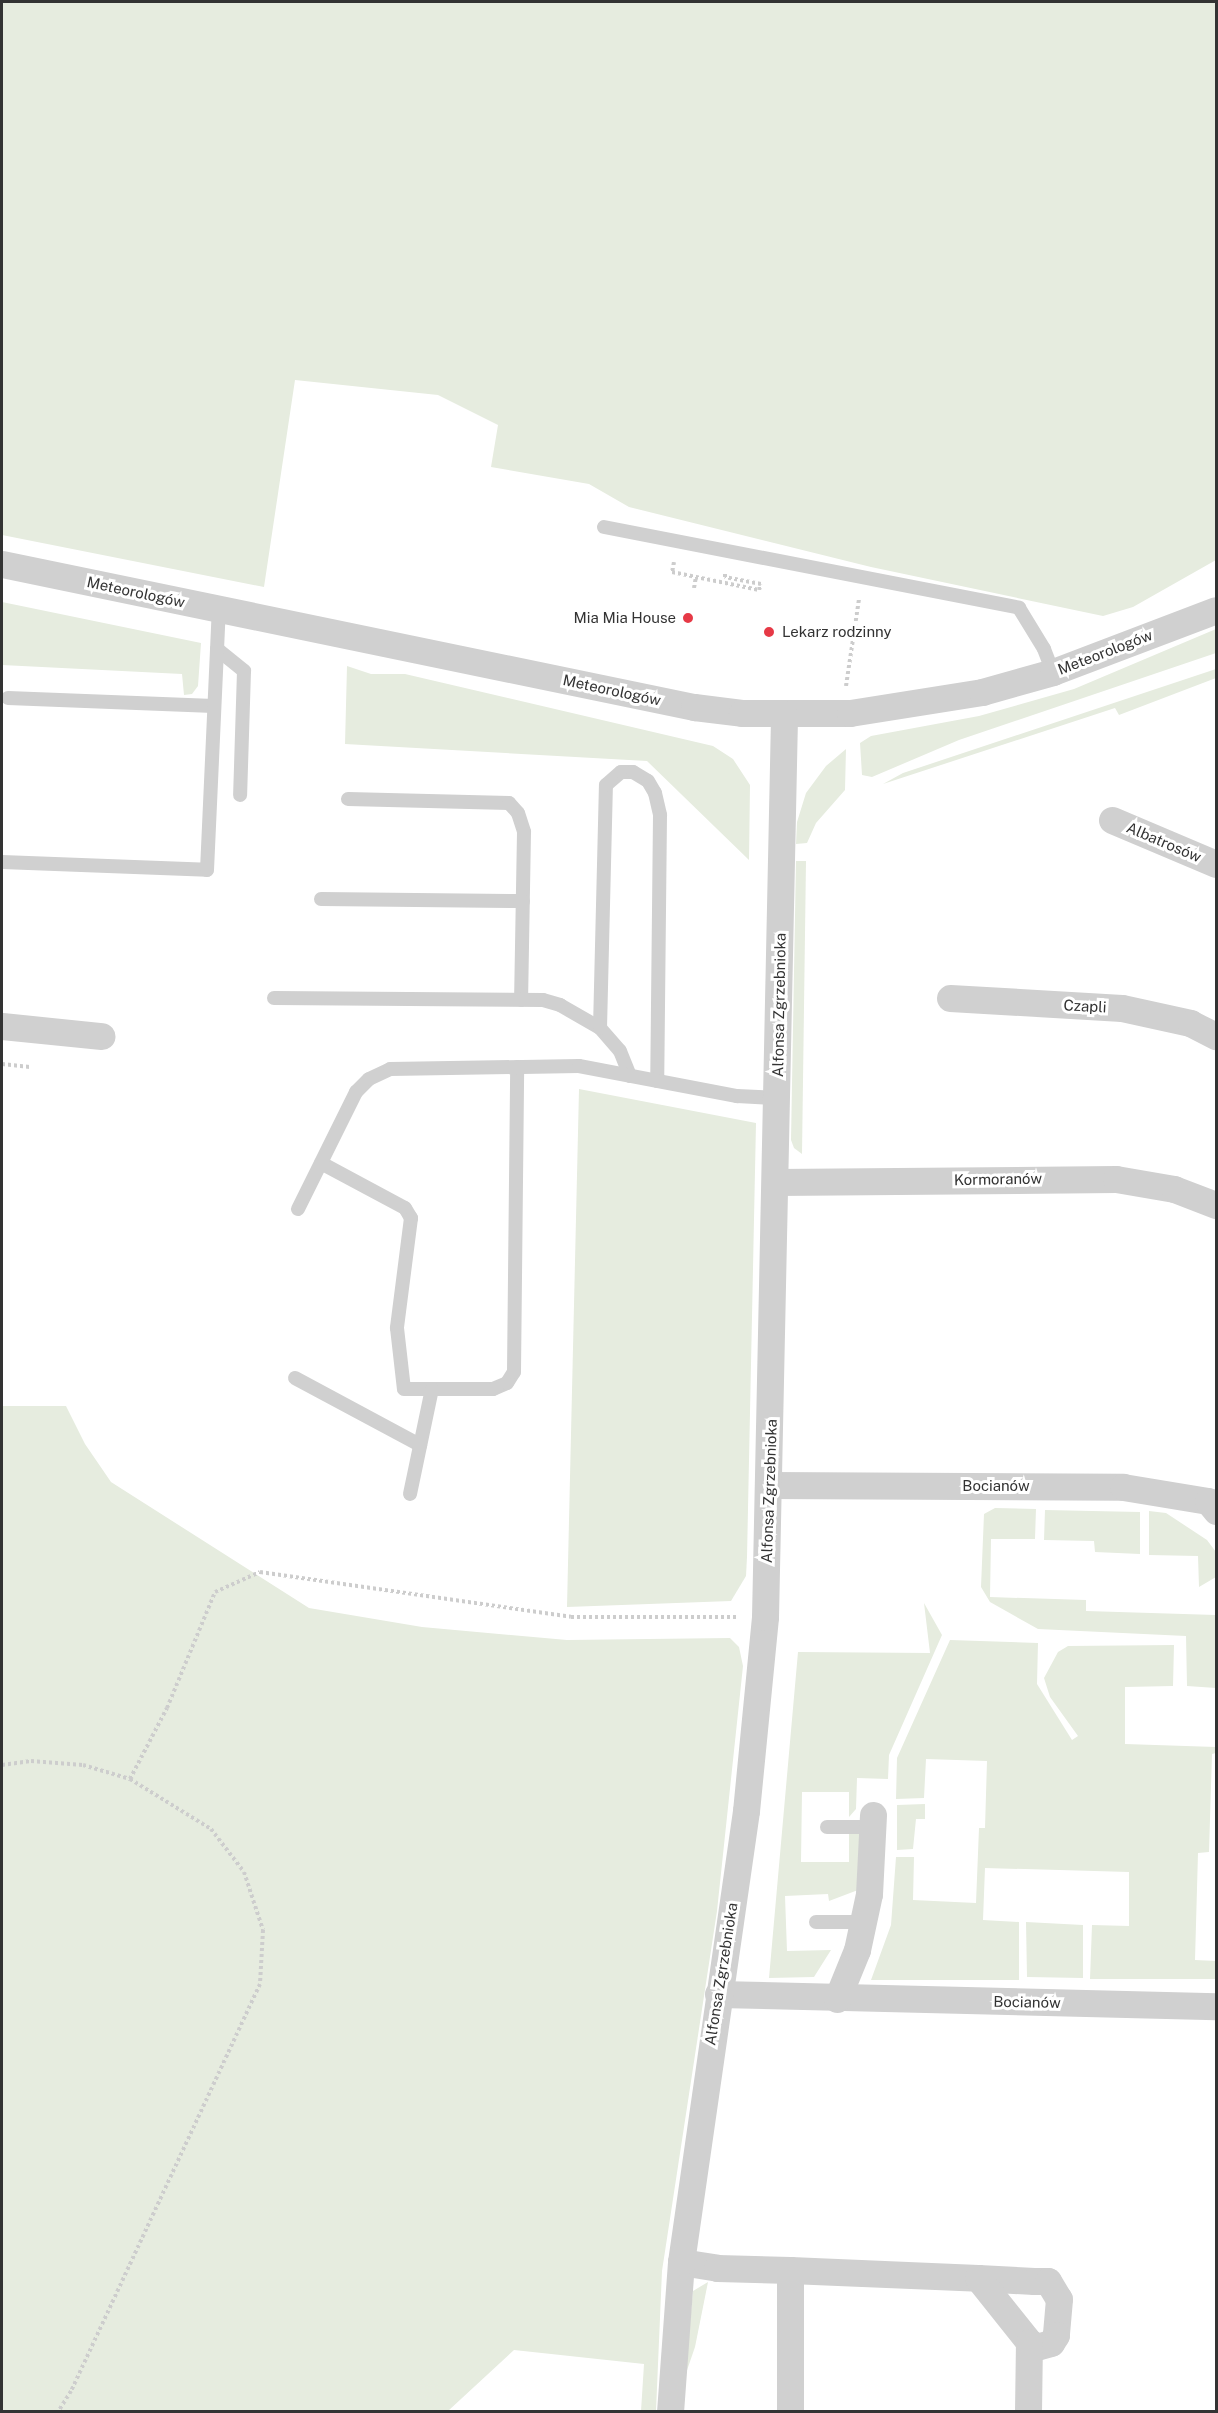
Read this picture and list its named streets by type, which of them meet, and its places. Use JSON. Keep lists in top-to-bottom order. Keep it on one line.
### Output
{"streets":{"street":["Meteorologów","Albatrosów","Alfonsa Zgrzebnioka","Czapli","Kormoranów","Bocianów"]},"crossings":[["Meteorologów","Alfonsa Zgrzebnioka"],["Alfonsa Zgrzebnioka","Kormoranów"],["Alfonsa Zgrzebnioka","Bocianów"]],"places":["Mia Mia House","Lekarz rodzinny"]}
